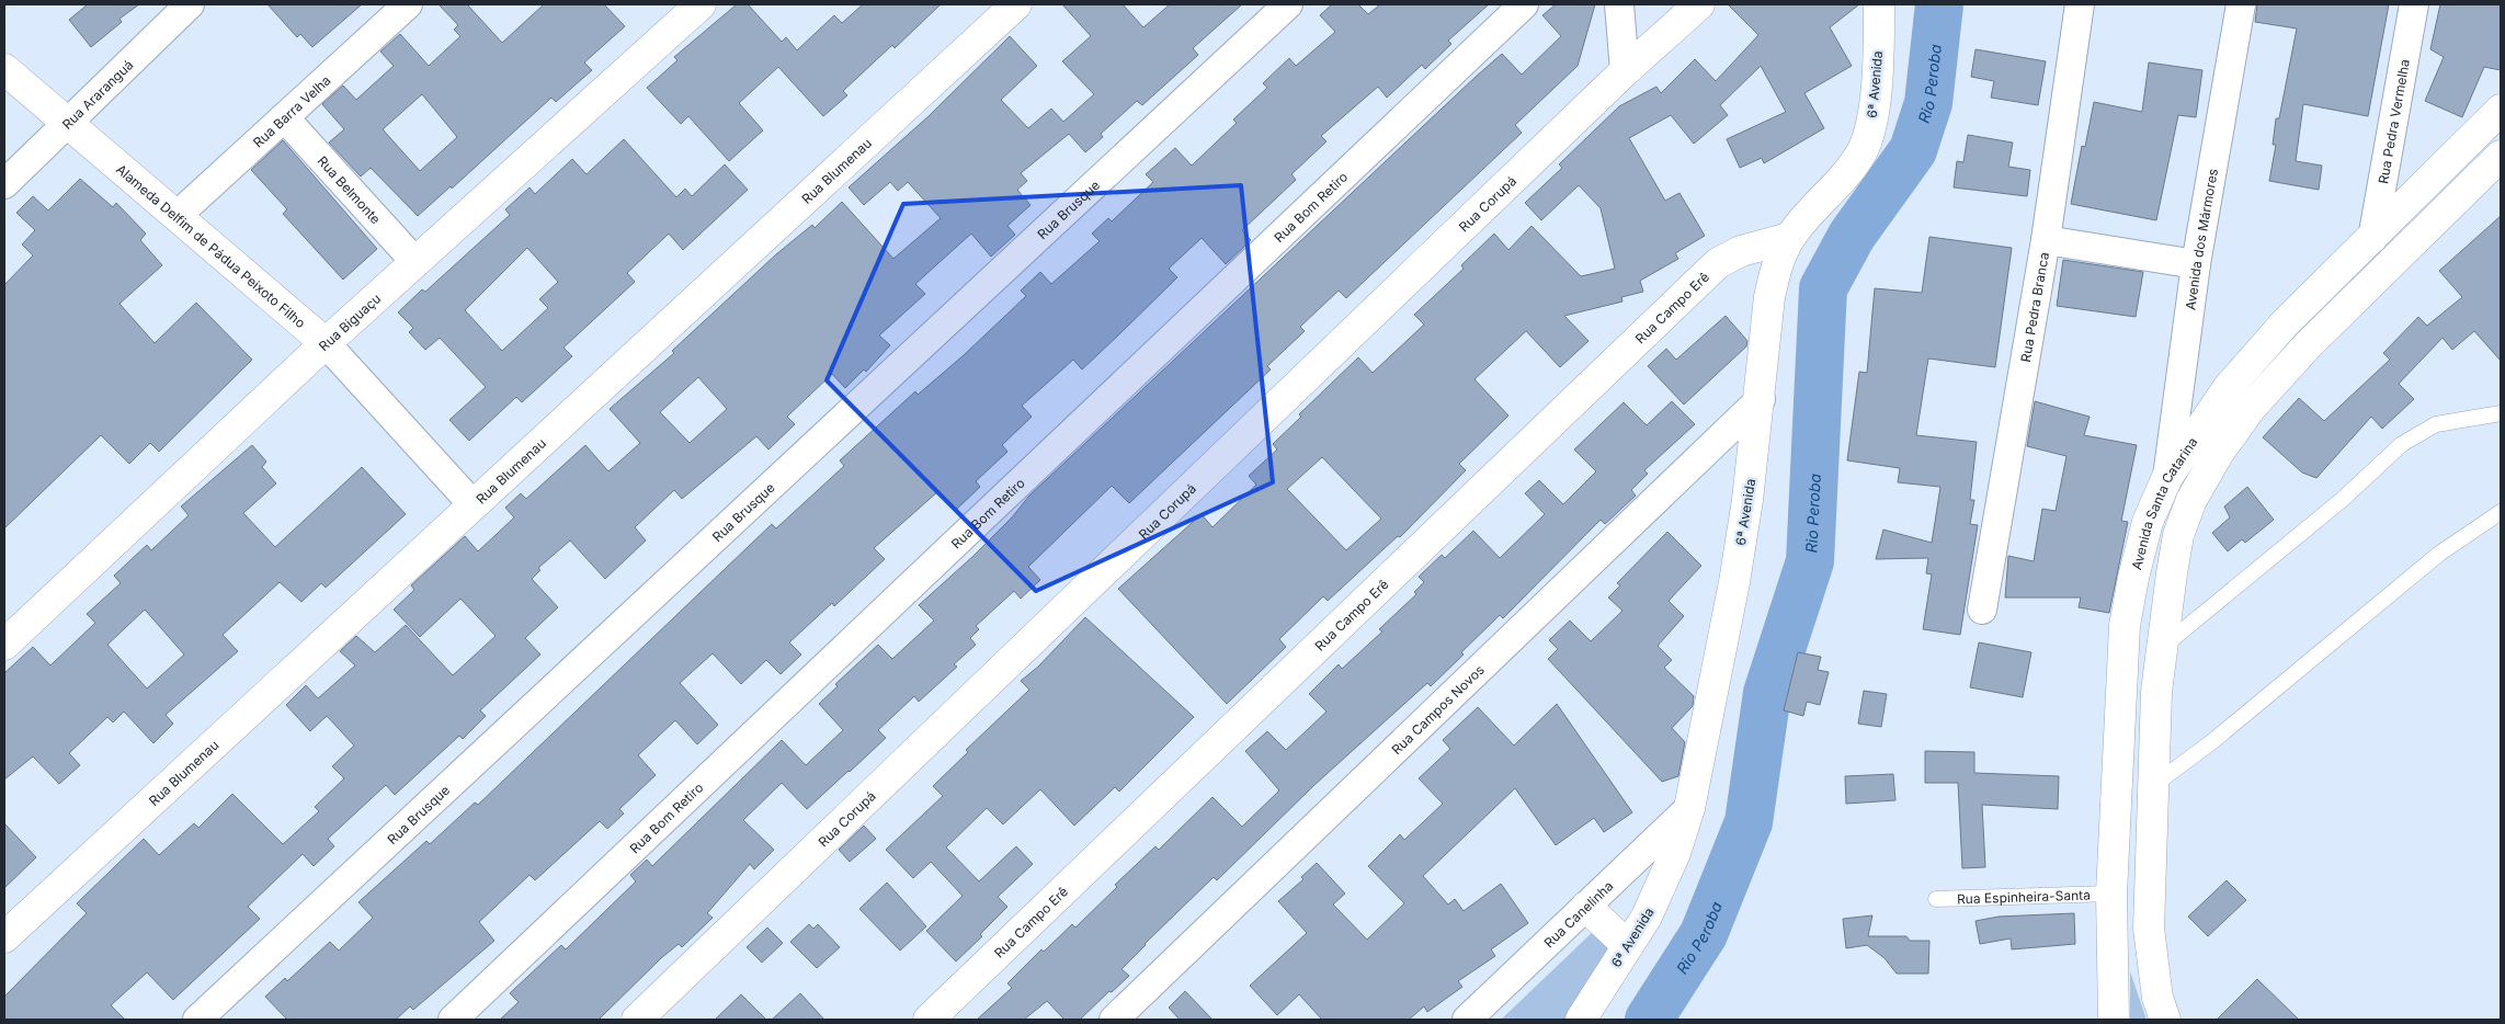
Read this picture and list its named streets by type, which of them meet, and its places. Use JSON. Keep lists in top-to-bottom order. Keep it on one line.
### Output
{"streets":{"street":["6ª Avenida","Rua Araranguá","Rua Barra Velha","Rua Pedra Vermelha","Rua Blumenau","Rua Belmonte","Rua Corupá","Rua Bom Retiro","Rua Brusque","Avenida dos Mármores","Alameda Delfim de Pádua Peixoto Filho","Rua Campo Erê","Rua Pedra Branca","Rua Biguaçu","Avenida Santa Catarina","Rua Campos Novos","Rua Canelinha"],"lane":["Rua Espinheira-Santa"]},"crossings":[["6ª Avenida","Rua Campo Erê"],["6ª Avenida","Rua Campos Novos"],["6ª Avenida","Rua Canelinha"],["Rua Araranguá","Alameda Delfim de Pádua Peixoto Filho"],["Rua Barra Velha","Rua Belmonte"],["Rua Barra Velha","Alameda Delfim de Pádua Peixoto Filho"],["Rua Pedra Vermelha","Avenida Santa Catarina"],["Rua Blumenau","Alameda Delfim de Pádua Peixoto Filho"],["Rua Belmonte","Rua Biguaçu"],["Avenida dos Mármores","Avenida Santa Catarina"],["Alameda Delfim de Pádua Peixoto Filho","Rua Biguaçu"],["Avenida Santa Catarina","Rua Espinheira-Santa"]],"water":["Rio Peroba"]}
